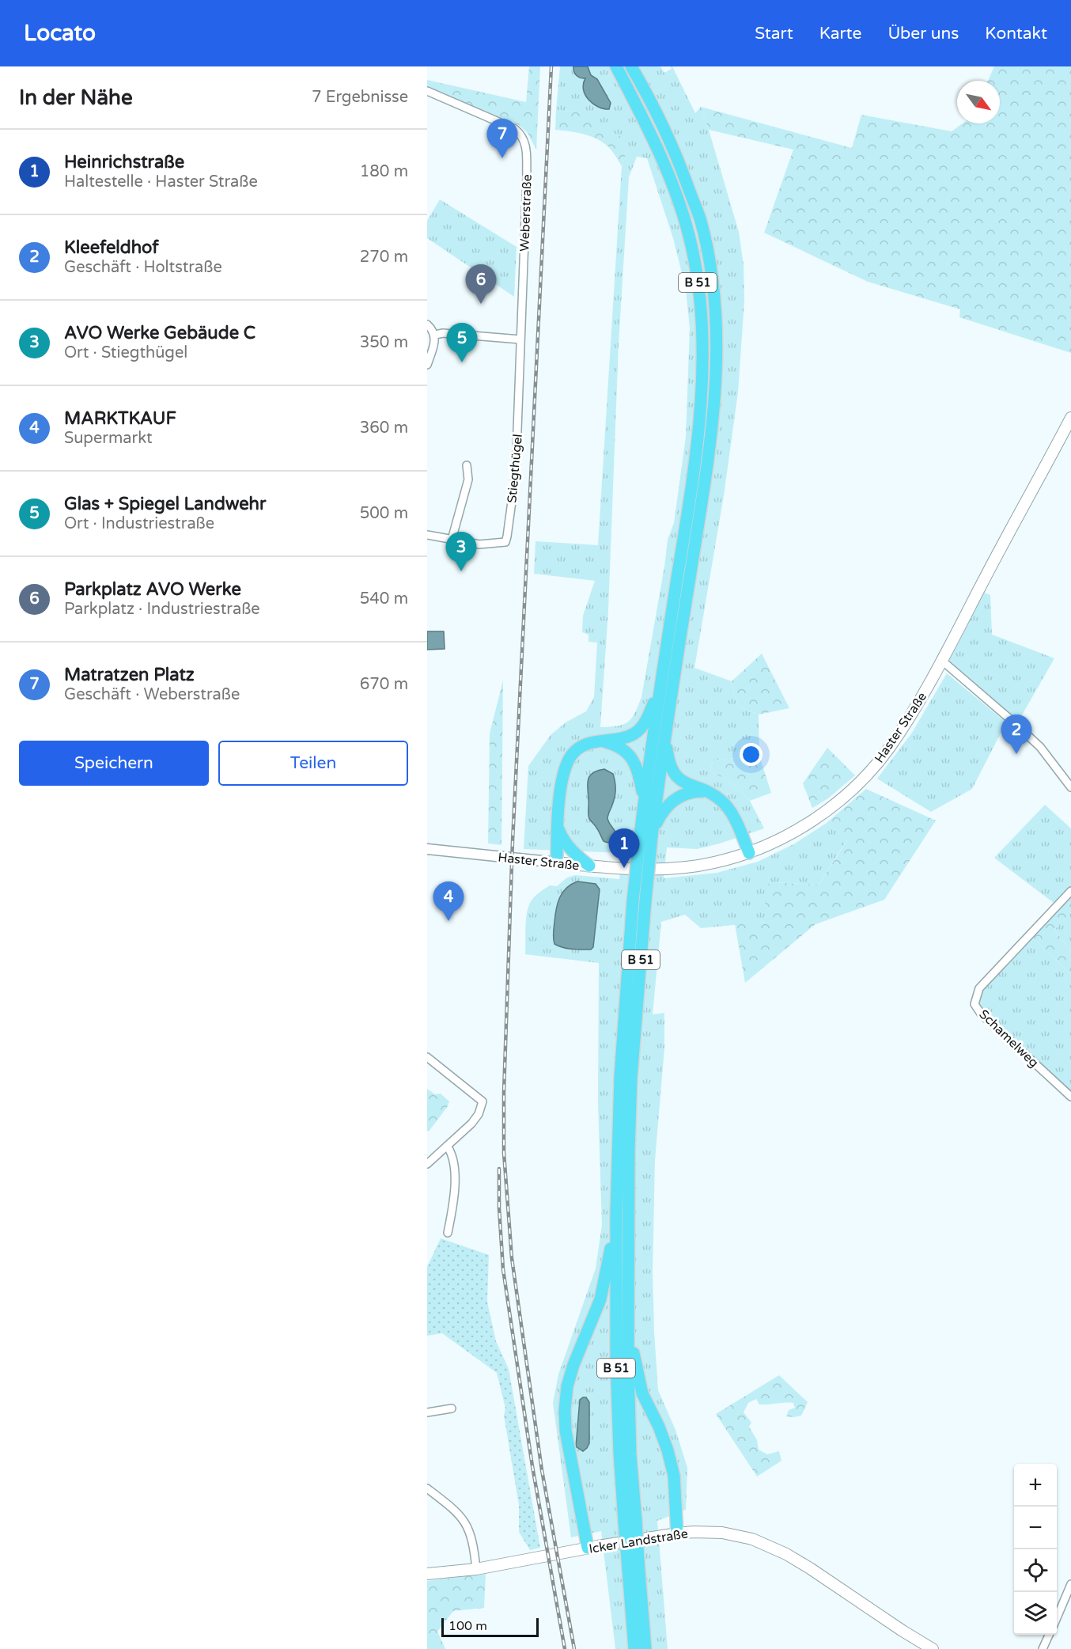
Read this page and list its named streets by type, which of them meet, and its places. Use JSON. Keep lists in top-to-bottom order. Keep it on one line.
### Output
{"streets":{"highway":["B 51"],"main road":["Haster Straße","Icker Landstraße"],"street":["Weberstraße","Stiegthügel","Schamelweg"]},"crossings":[["Weberstraße","Stiegthügel"],["B 51","Icker Landstraße"]],"scale_bar":"100 m","north":"bottom right","page":{"header":"Locato","nav":["Start","Karte","Über uns","Kontakt"],"heading":["In der Nähe","7 Ergebnisse"],"pins":["7","6","5","3","2","1","4"],"list":[{"mark":"1","name":"Heinrichstraße","note":"Haltestelle · Haster Straße","value":"180 m"},{"mark":"2","name":"Kleefeldhof","note":"Geschäft · Holtstraße","value":"270 m"},{"mark":"3","name":"AVO Werke Gebäude C","note":"Ort · Stiegthügel","value":"350 m"},{"mark":"4","name":"MARKTKAUF","note":"Supermarkt","value":"360 m"},{"mark":"5","name":"Glas + Spiegel Landwehr","note":"Ort · Industriestraße","value":"500 m"},{"mark":"6","name":"Parkplatz AVO Werke","note":"Parkplatz · Industriestraße","value":"540 m"},{"mark":"7","name":"Matratzen Platz","note":"Geschäft · Weberstraße","value":"670 m"}],"buttons":["Speichern","Teilen"],"map_buttons":["+","−"],"scale":"100 m"}}
